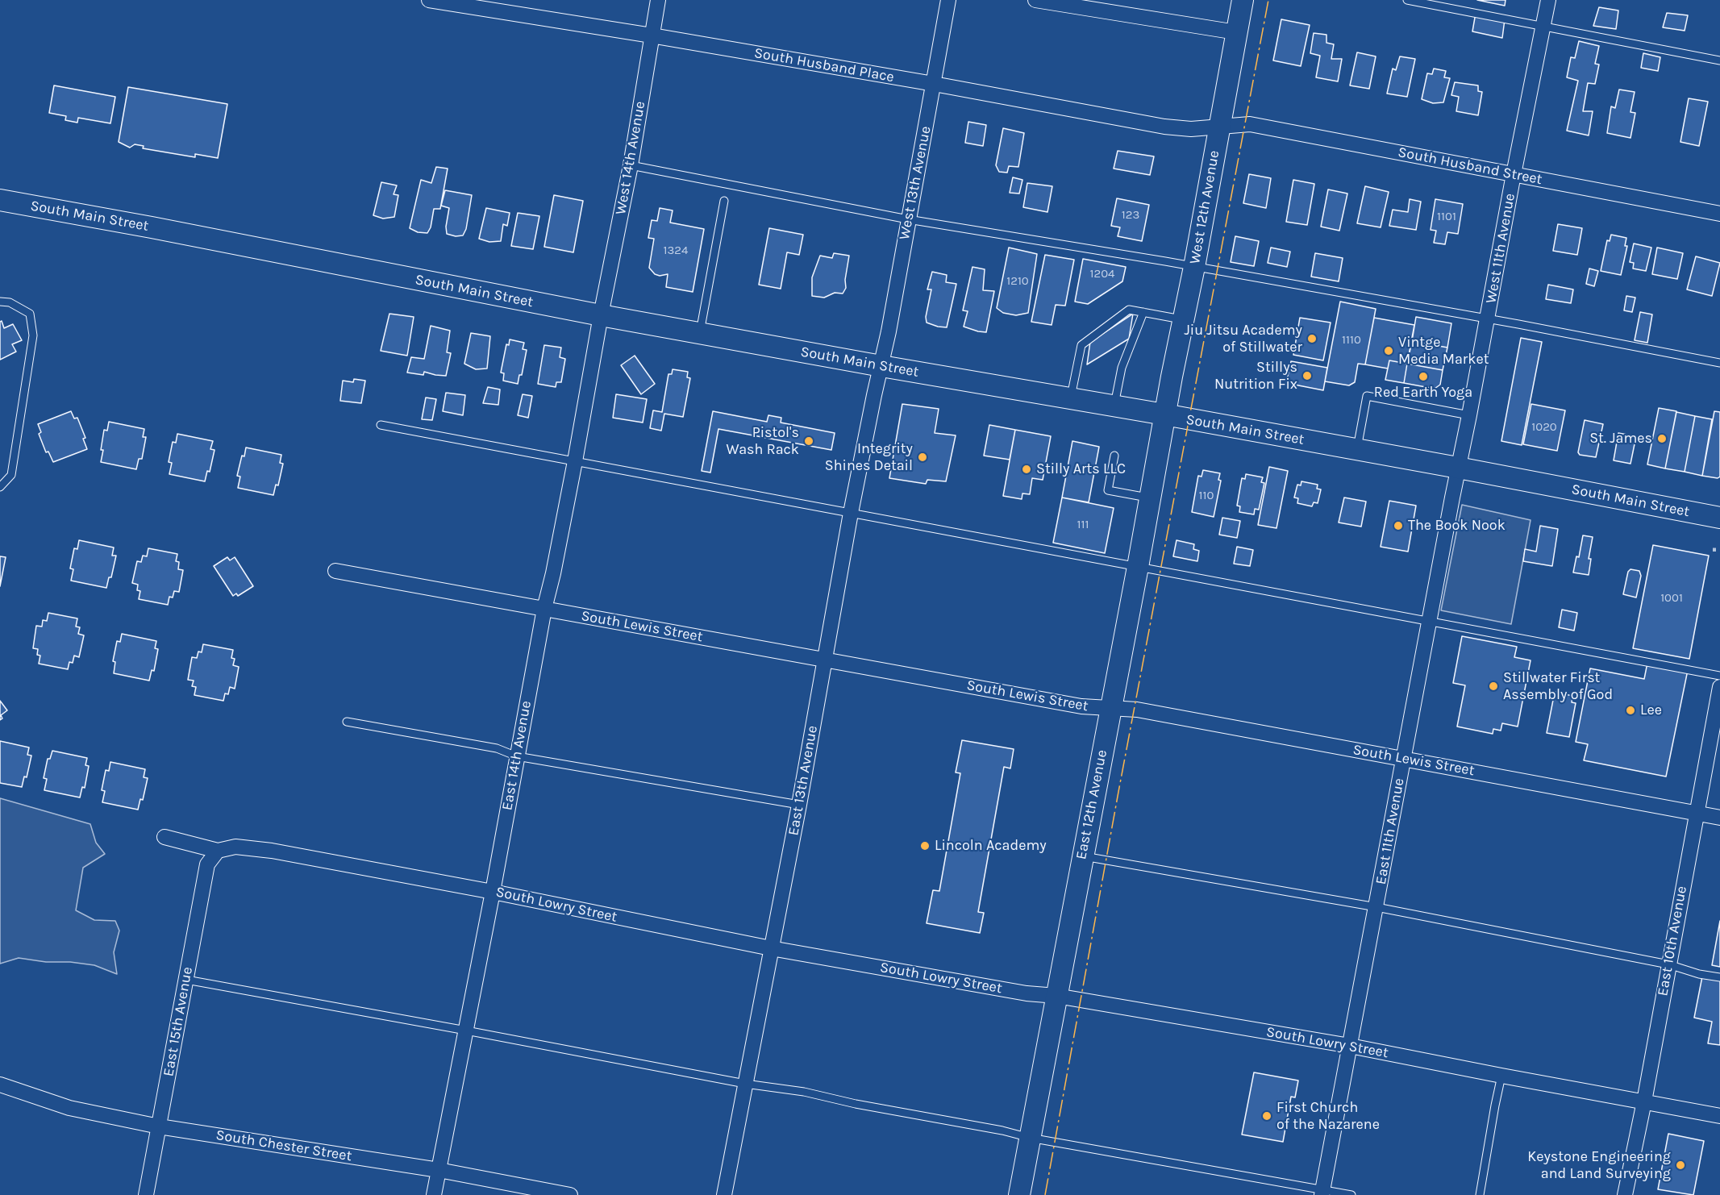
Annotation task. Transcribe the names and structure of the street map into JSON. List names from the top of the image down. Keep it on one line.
{"streets":{"main road":["West 12th Avenue","South Main Street","East 12th Avenue"],"street":["South Husband Place","West 14th Avenue","South Husband Street","West 13th Avenue","West 11th Avenue","South Lewis Street","East 14th Avenue","East 13th Avenue","East 11th Avenue","South Lowry Street","East 10th Avenue","East 15th Avenue","South Chester Street"]},"crossings":[["South Husband Place","West 14th Avenue"],["South Husband Place","South Husband Street"],["South Husband Place","West 13th Avenue"],["South Husband Place","West 12th Avenue"],["West 14th Avenue","South Main Street"],["West 14th Avenue","East 14th Avenue"],["South Husband Street","West 12th Avenue"],["South Husband Street","West 11th Avenue"],["West 13th Avenue","South Main Street"],["West 13th Avenue","East 13th Avenue"],["West 12th Avenue","South Main Street"],["West 12th Avenue","East 12th Avenue"],["South Main Street","West 11th Avenue"],["South Main Street","East 14th Avenue"],["South Main Street","East 13th Avenue"],["South Main Street","East 12th Avenue"],["South Main Street","East 11th Avenue"],["West 11th Avenue","East 11th Avenue"],["South Lewis Street","East 14th Avenue"],["South Lewis Street","East 13th Avenue"],["South Lewis Street","East 12th Avenue"],["South Lewis Street","East 11th Avenue"],["South Lewis Street","East 10th Avenue"],["East 14th Avenue","South Lowry Street"],["East 14th Avenue","South Chester Street"],["East 13th Avenue","South Lowry Street"],["East 12th Avenue","South Lowry Street"],["East 11th Avenue","South Lowry Street"],["South Lowry Street","East 10th Avenue"],["South Lowry Street","East 15th Avenue"],["East 15th Avenue","South Chester Street"]],"places":["Jiu Jitsu Academy of Stillwater","Vintge Media Market","Stillys Nutrition Fix","Red Earth Yoga","St. James","Pistol's Wash Rack","Integrity Shines Detail","Stilly Arts LLC","The Book Nook","Stillwater First Assembly of God","Lee","Lincoln Academy","First Church of the Nazarene","Keystone Engineering and Land Surveying"],"house_numbers":["123","1101","1324","1204","1210","1110","1020","110","111","1001"]}
